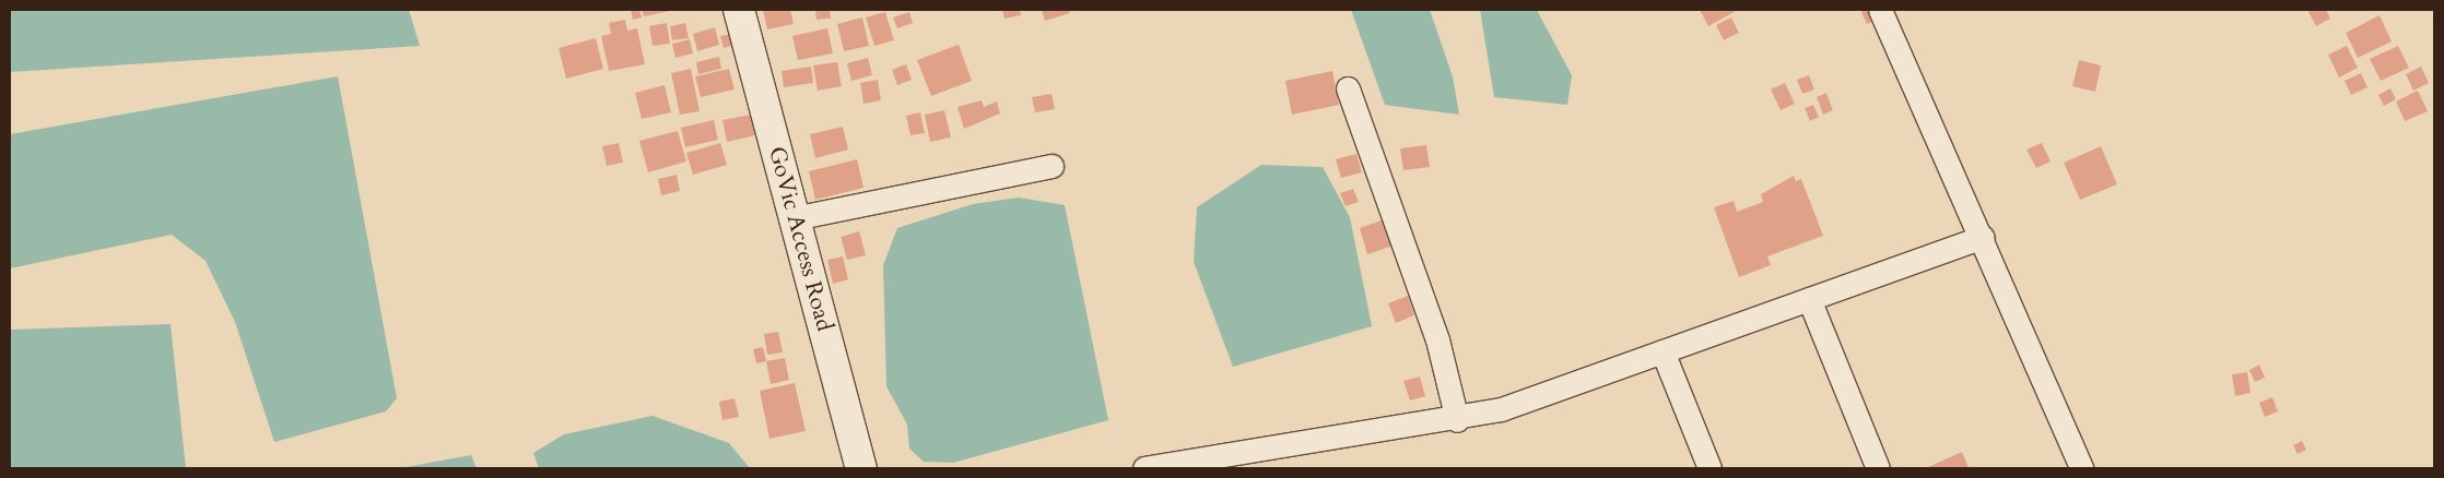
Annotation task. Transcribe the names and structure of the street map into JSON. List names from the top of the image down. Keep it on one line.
{"streets":{"main road":["GoVic Access Road"]}}
